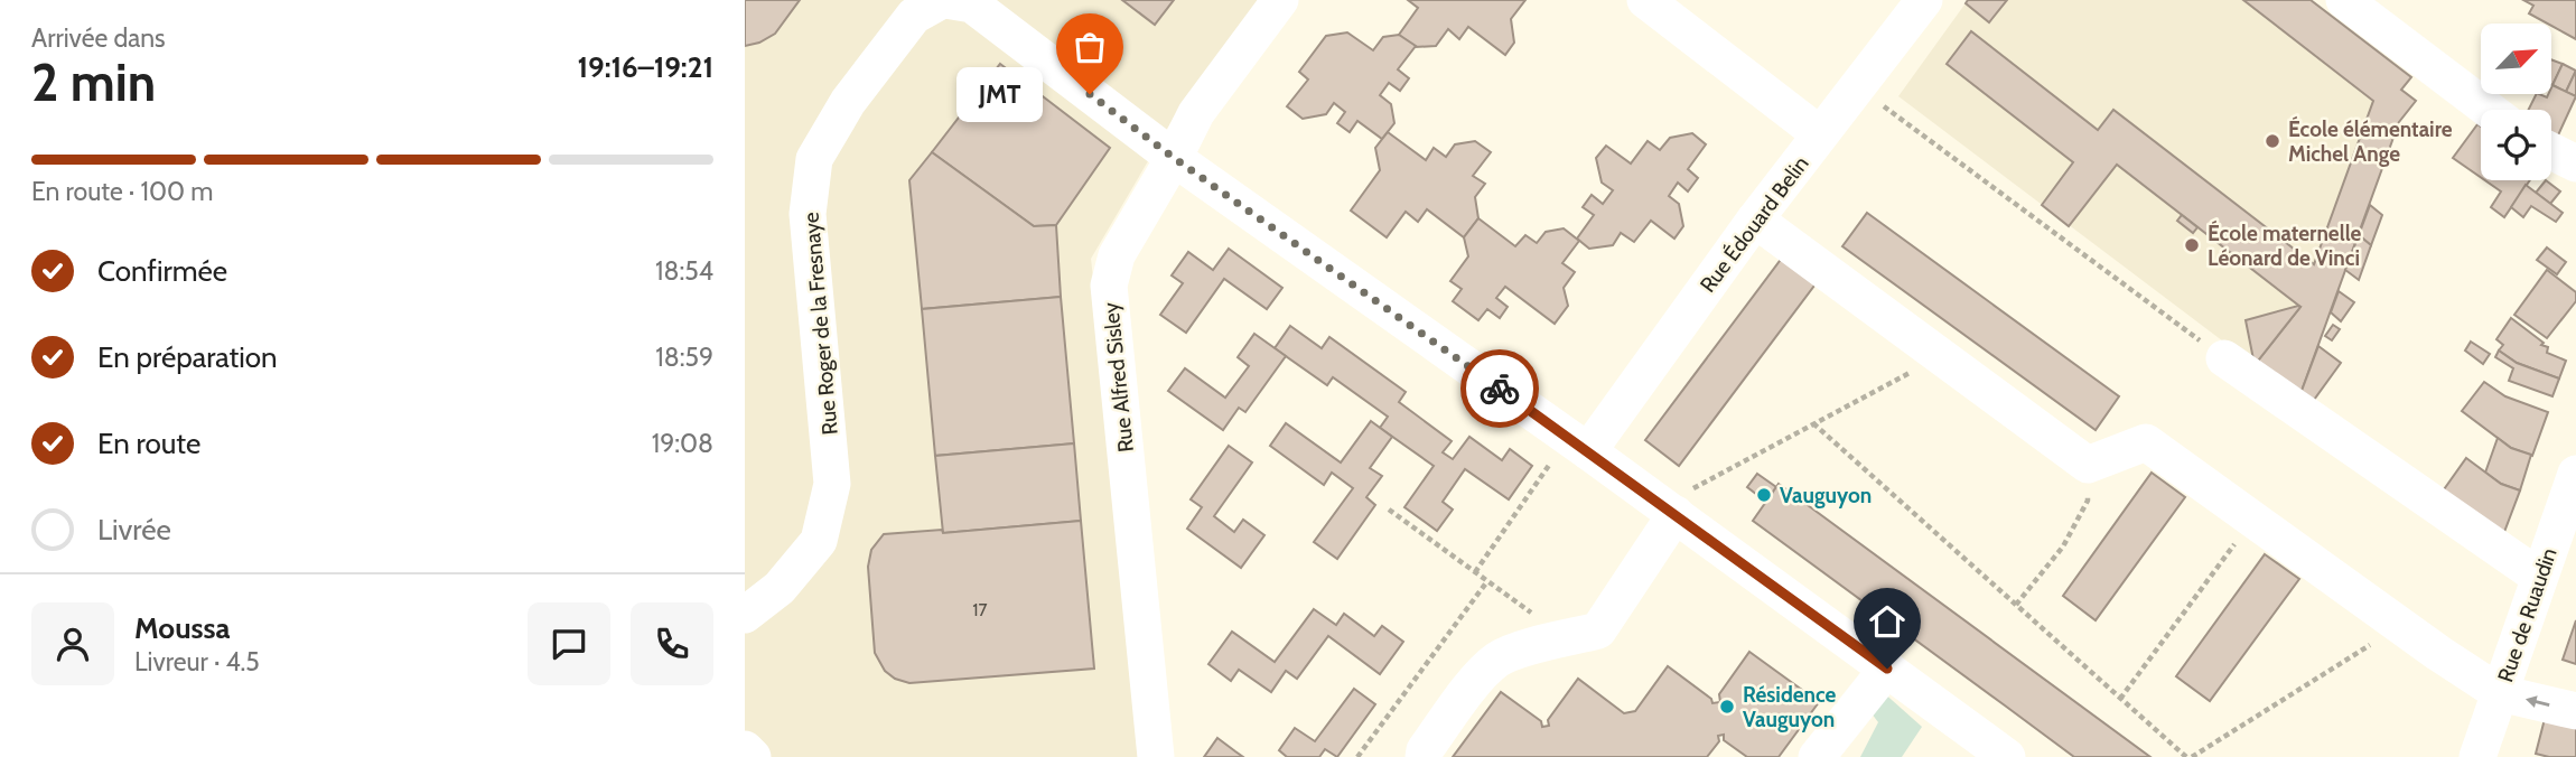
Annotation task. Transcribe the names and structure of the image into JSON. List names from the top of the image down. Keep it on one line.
{"streets":{"street":["Rue Édouard Belin","Rue Roger de la Fresnaye","Rue Alfred Sisley","Rue de Ruaudin"]},"crossings":[["Rue Édouard Belin","Rue Roger de la Fresnaye"],["Rue Roger de la Fresnaye","Rue Alfred Sisley"]],"places":["JMT","École élémentaire Michel Ange","École maternelle Léonard de Vinci","Vauguyon","Résidence Vauguyon"],"house_numbers":["17"],"north":"top right","page":{"heading":["2 min","Arrivée dans","19:16–19:21"],"panel":["Moussa","Livreur · 4.5"],"bubble":"JMT","bar":"En route · 100 m","list":[["Confirmée","18:54"],["En préparation","18:59"],["En route","19:08"],"Livrée"]}}
